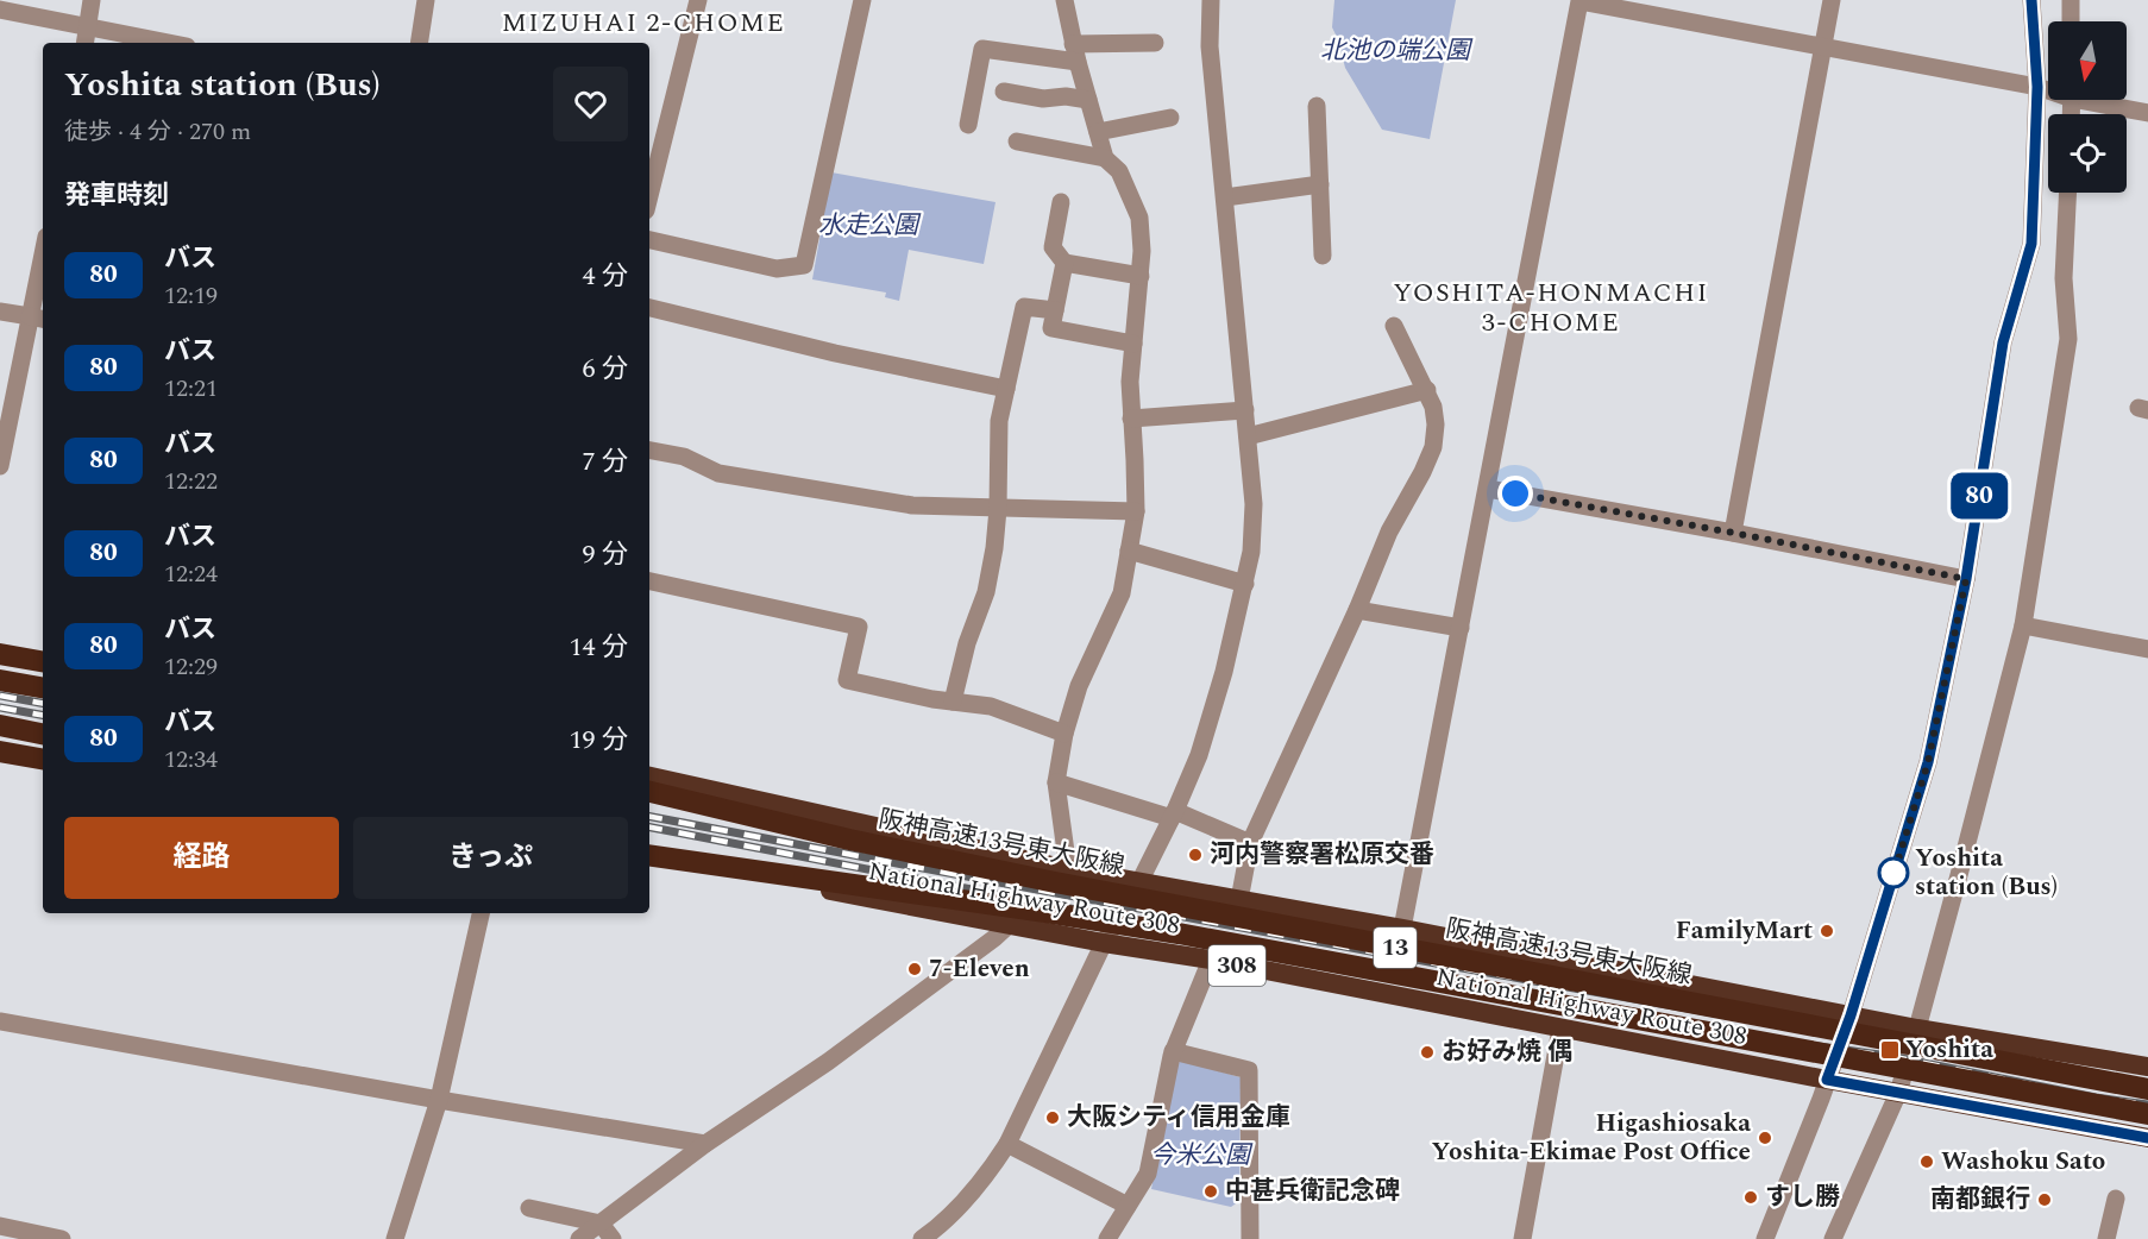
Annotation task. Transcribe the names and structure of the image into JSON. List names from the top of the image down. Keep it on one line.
{"streets":{"highway":["阪神高速13号東大阪線","National Highway Route 308","13","308"]},"districts":["MIZUHAI 2-CHOME","YOSHITA-HONMACHI 3-CHOME"],"parks":["北池の端公園","水走公園","今米公園"],"places":{"other":["河内警察署松原交番","Yoshita station (Bus)","FamilyMart","7-Eleven","お好み焼 偶","大阪シティ信用金庫","Higashiosaka Yoshita-Ekimae Post Office","Washoku Sato","中甚兵衛記念碑","すし勝","南都銀行"],"transit":["Yoshita"]},"lines":["bus line 80"],"north":"bottom","page":{"on_map":"80","heading":[["Yoshita station (Bus)","徒歩 · 4 分 · 270 m"],"発車時刻"],"list":[{"mark":"80","name":"バス","note":"12:19","value":"4 分"},{"mark":"80","name":"バス","note":"12:21","value":"6 分"},{"mark":"80","name":"バス","note":"12:22","value":"7 分"},{"mark":"80","name":"バス","note":"12:24","value":"9 分"},{"mark":"80","name":"バス","note":"12:29","value":"14 分"},{"mark":"80","name":"バス","note":"12:34","value":"19 分"}],"buttons":["経路","きっぷ"]}}
